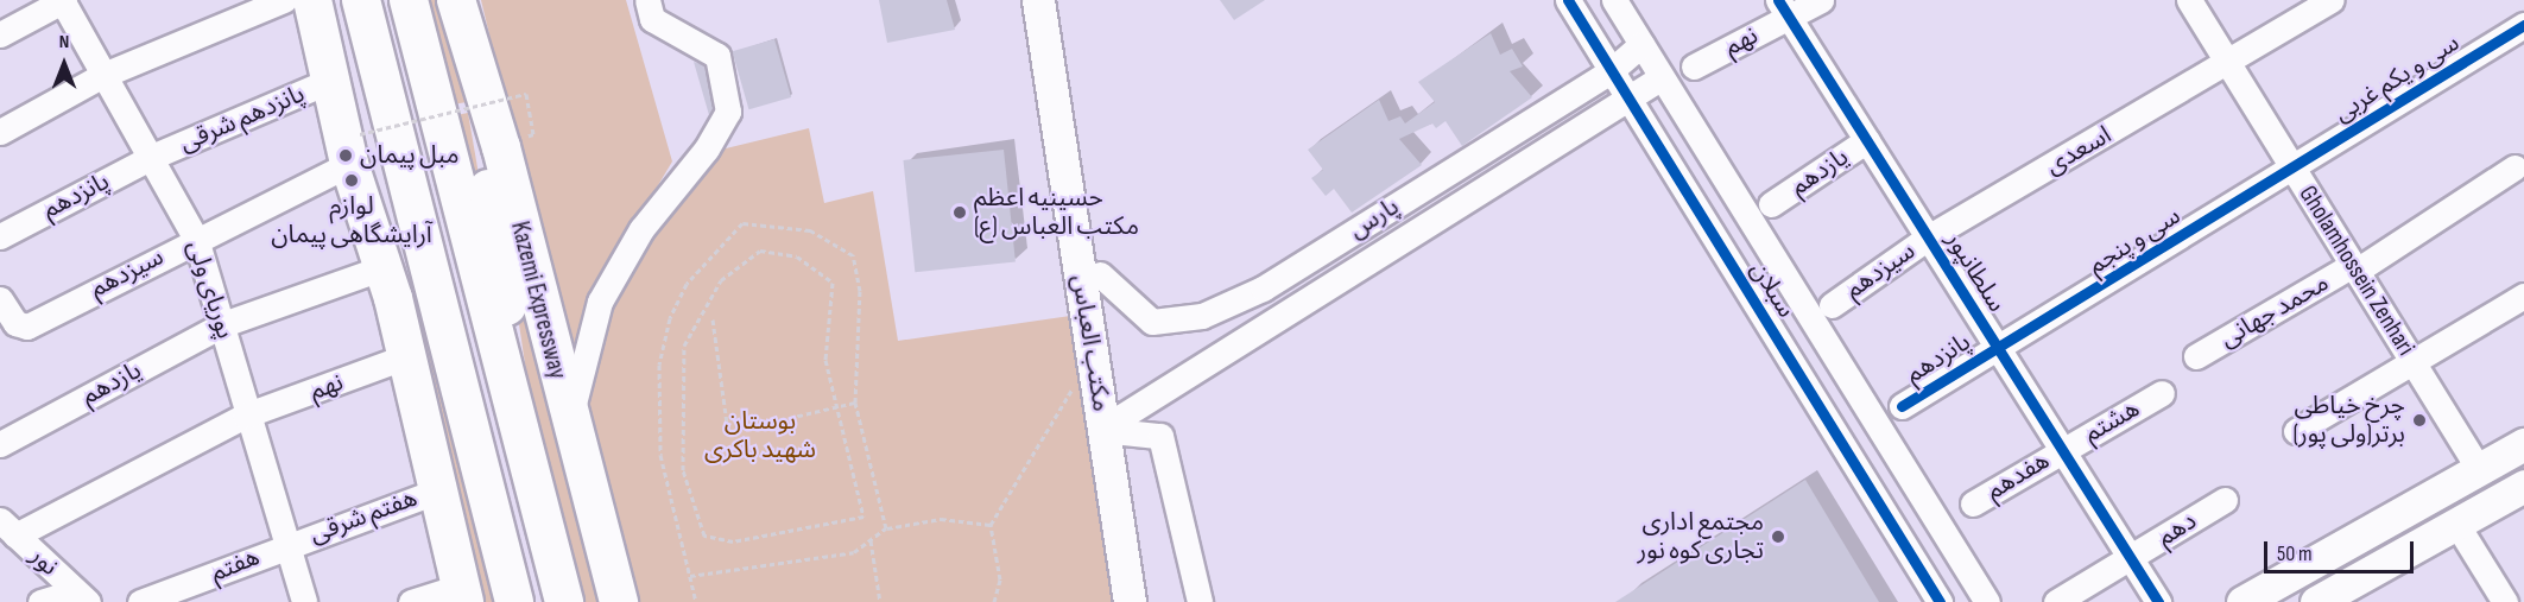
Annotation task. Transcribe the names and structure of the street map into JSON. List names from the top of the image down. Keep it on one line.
{"streets":{"highway":["Kazemi Expressway"],"main road":["مکتب العباس"],"street":["نهم","سی و یکم غربی","پانزدهم شرقی","اسعدی","یازدهم","پانزدهم","پارس","سی و پنجم","سیزدهم","Gholamhossein Zenhari","سلطانپور","پوریای ولی","سبلان","محمد جهانی","هشتم","هفدهم","هفتم شرقی","دهم","نور","هفتم"]},"crossings":[["نهم","سلطانپور"],["نهم","پوریای ولی"],["نهم","نور"],["سی و یکم غربی","سی و پنجم"],["سی و یکم غربی","Gholamhossein Zenhari"],["پانزدهم شرقی","پانزدهم"],["پانزدهم شرقی","پوریای ولی"],["اسعدی","سیزدهم"],["اسعدی","Gholamhossein Zenhari"],["اسعدی","سلطانپور"],["یازدهم","سلطانپور"],["یازدهم","پوریای ولی"],["پانزدهم","سی و پنجم"],["پانزدهم","سلطانپور"],["پانزدهم","پوریای ولی"],["پارس","سبلان"],["پارس","مکتب العباس"],["سی و پنجم","Gholamhossein Zenhari"],["سی و پنجم","سلطانپور"],["سیزدهم","سلطانپور"],["سیزدهم","پوریای ولی"],["Gholamhossein Zenhari","محمد جهانی"],["سلطانپور","هشتم"],["سلطانپور","هفدهم"],["سلطانپور","دهم"],["پوریای ولی","هفتم شرقی"],["پوریای ولی","هفتم"],["هشتم","هفدهم"],["هفتم شرقی","هفتم"]],"parks":["بوستان شهید باکری"],"places":["مبل پیمان","لوازم آرایشگاهی پیمان","حسینیه اعظم مکتب العباس (ع)","چرخ خیاطی برتر(ولی پور)","مجتمع اداری تجاری کوه نور"],"scale_bar":"50 m","north":"top"}
